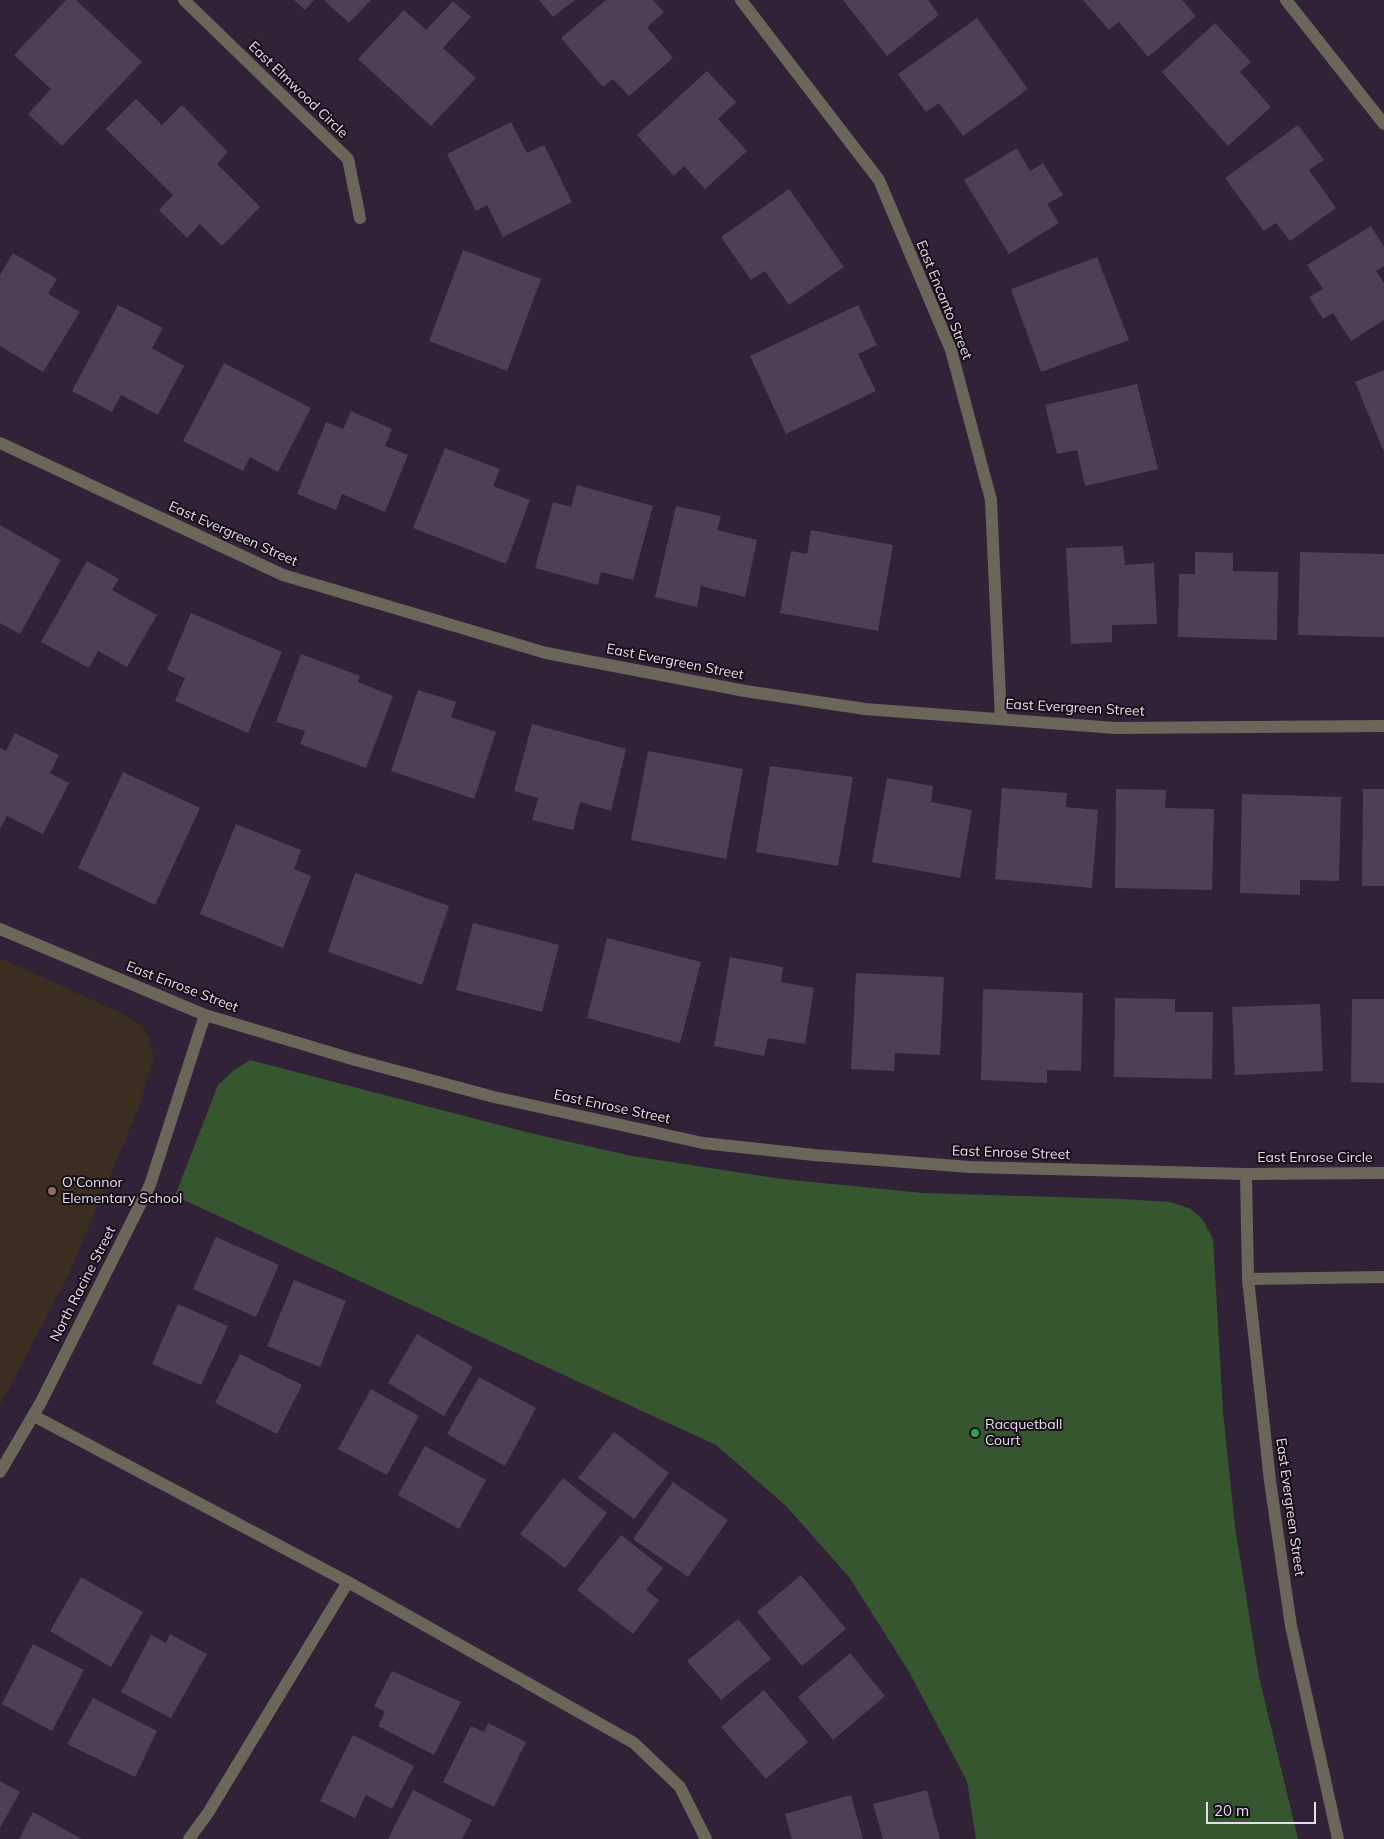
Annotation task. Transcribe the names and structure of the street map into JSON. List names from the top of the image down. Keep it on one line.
{"streets":{"street":["East Elmwood Circle","East Encanto Street","East Evergreen Street","East Enrose Street","East Enrose Circle","North Racine Street"]},"crossings":[["East Encanto Street","East Evergreen Street"],["East Evergreen Street","East Enrose Street"],["East Evergreen Street","East Enrose Circle"],["East Enrose Street","East Enrose Circle"],["East Enrose Street","North Racine Street"]],"places":["O'Connor Elementary School","Racquetball Court"],"scale_bar":"20 m"}
